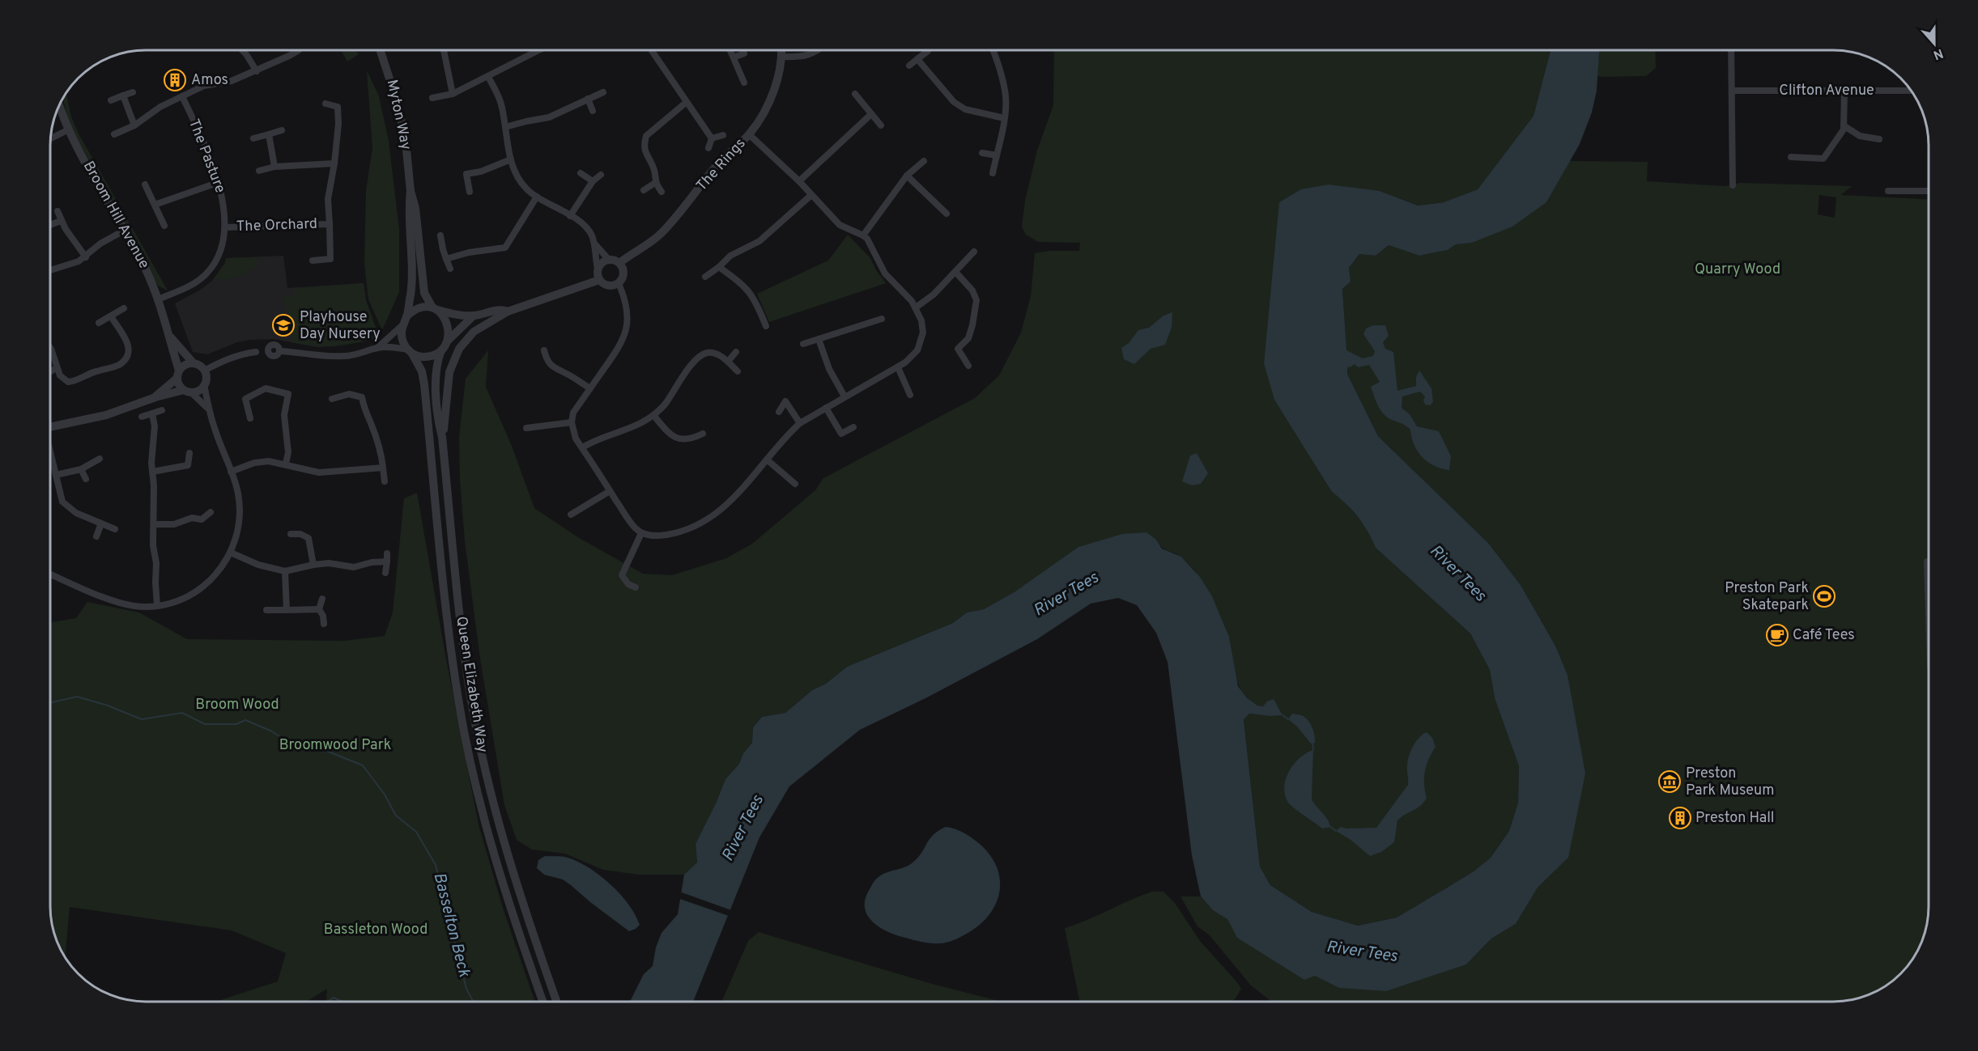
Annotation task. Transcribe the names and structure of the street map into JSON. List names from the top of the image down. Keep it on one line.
{"streets":{"street":["Clifton Avenue","Myton Way","The Pasture","The Rings","Broom Hill Avenue","The Orchard","Queen Elizabeth Way"]},"crossings":[["Myton Way","Queen Elizabeth Way"],["The Pasture","Broom Hill Avenue"],["The Pasture","The Orchard"]],"water":["River Tees","Basselton Beck"],"parks":["Quarry Wood","Broom Wood","Broomwood Park","Bassleton Wood"],"places":{"building":["Amos","Preston Hall"],"school or university":["Playhouse Day Nursery"],"sports":["Preston Park Skatepark"],"cafe":["Café Tees"],"museum":["Preston Park Museum"]},"north":"bottom"}
